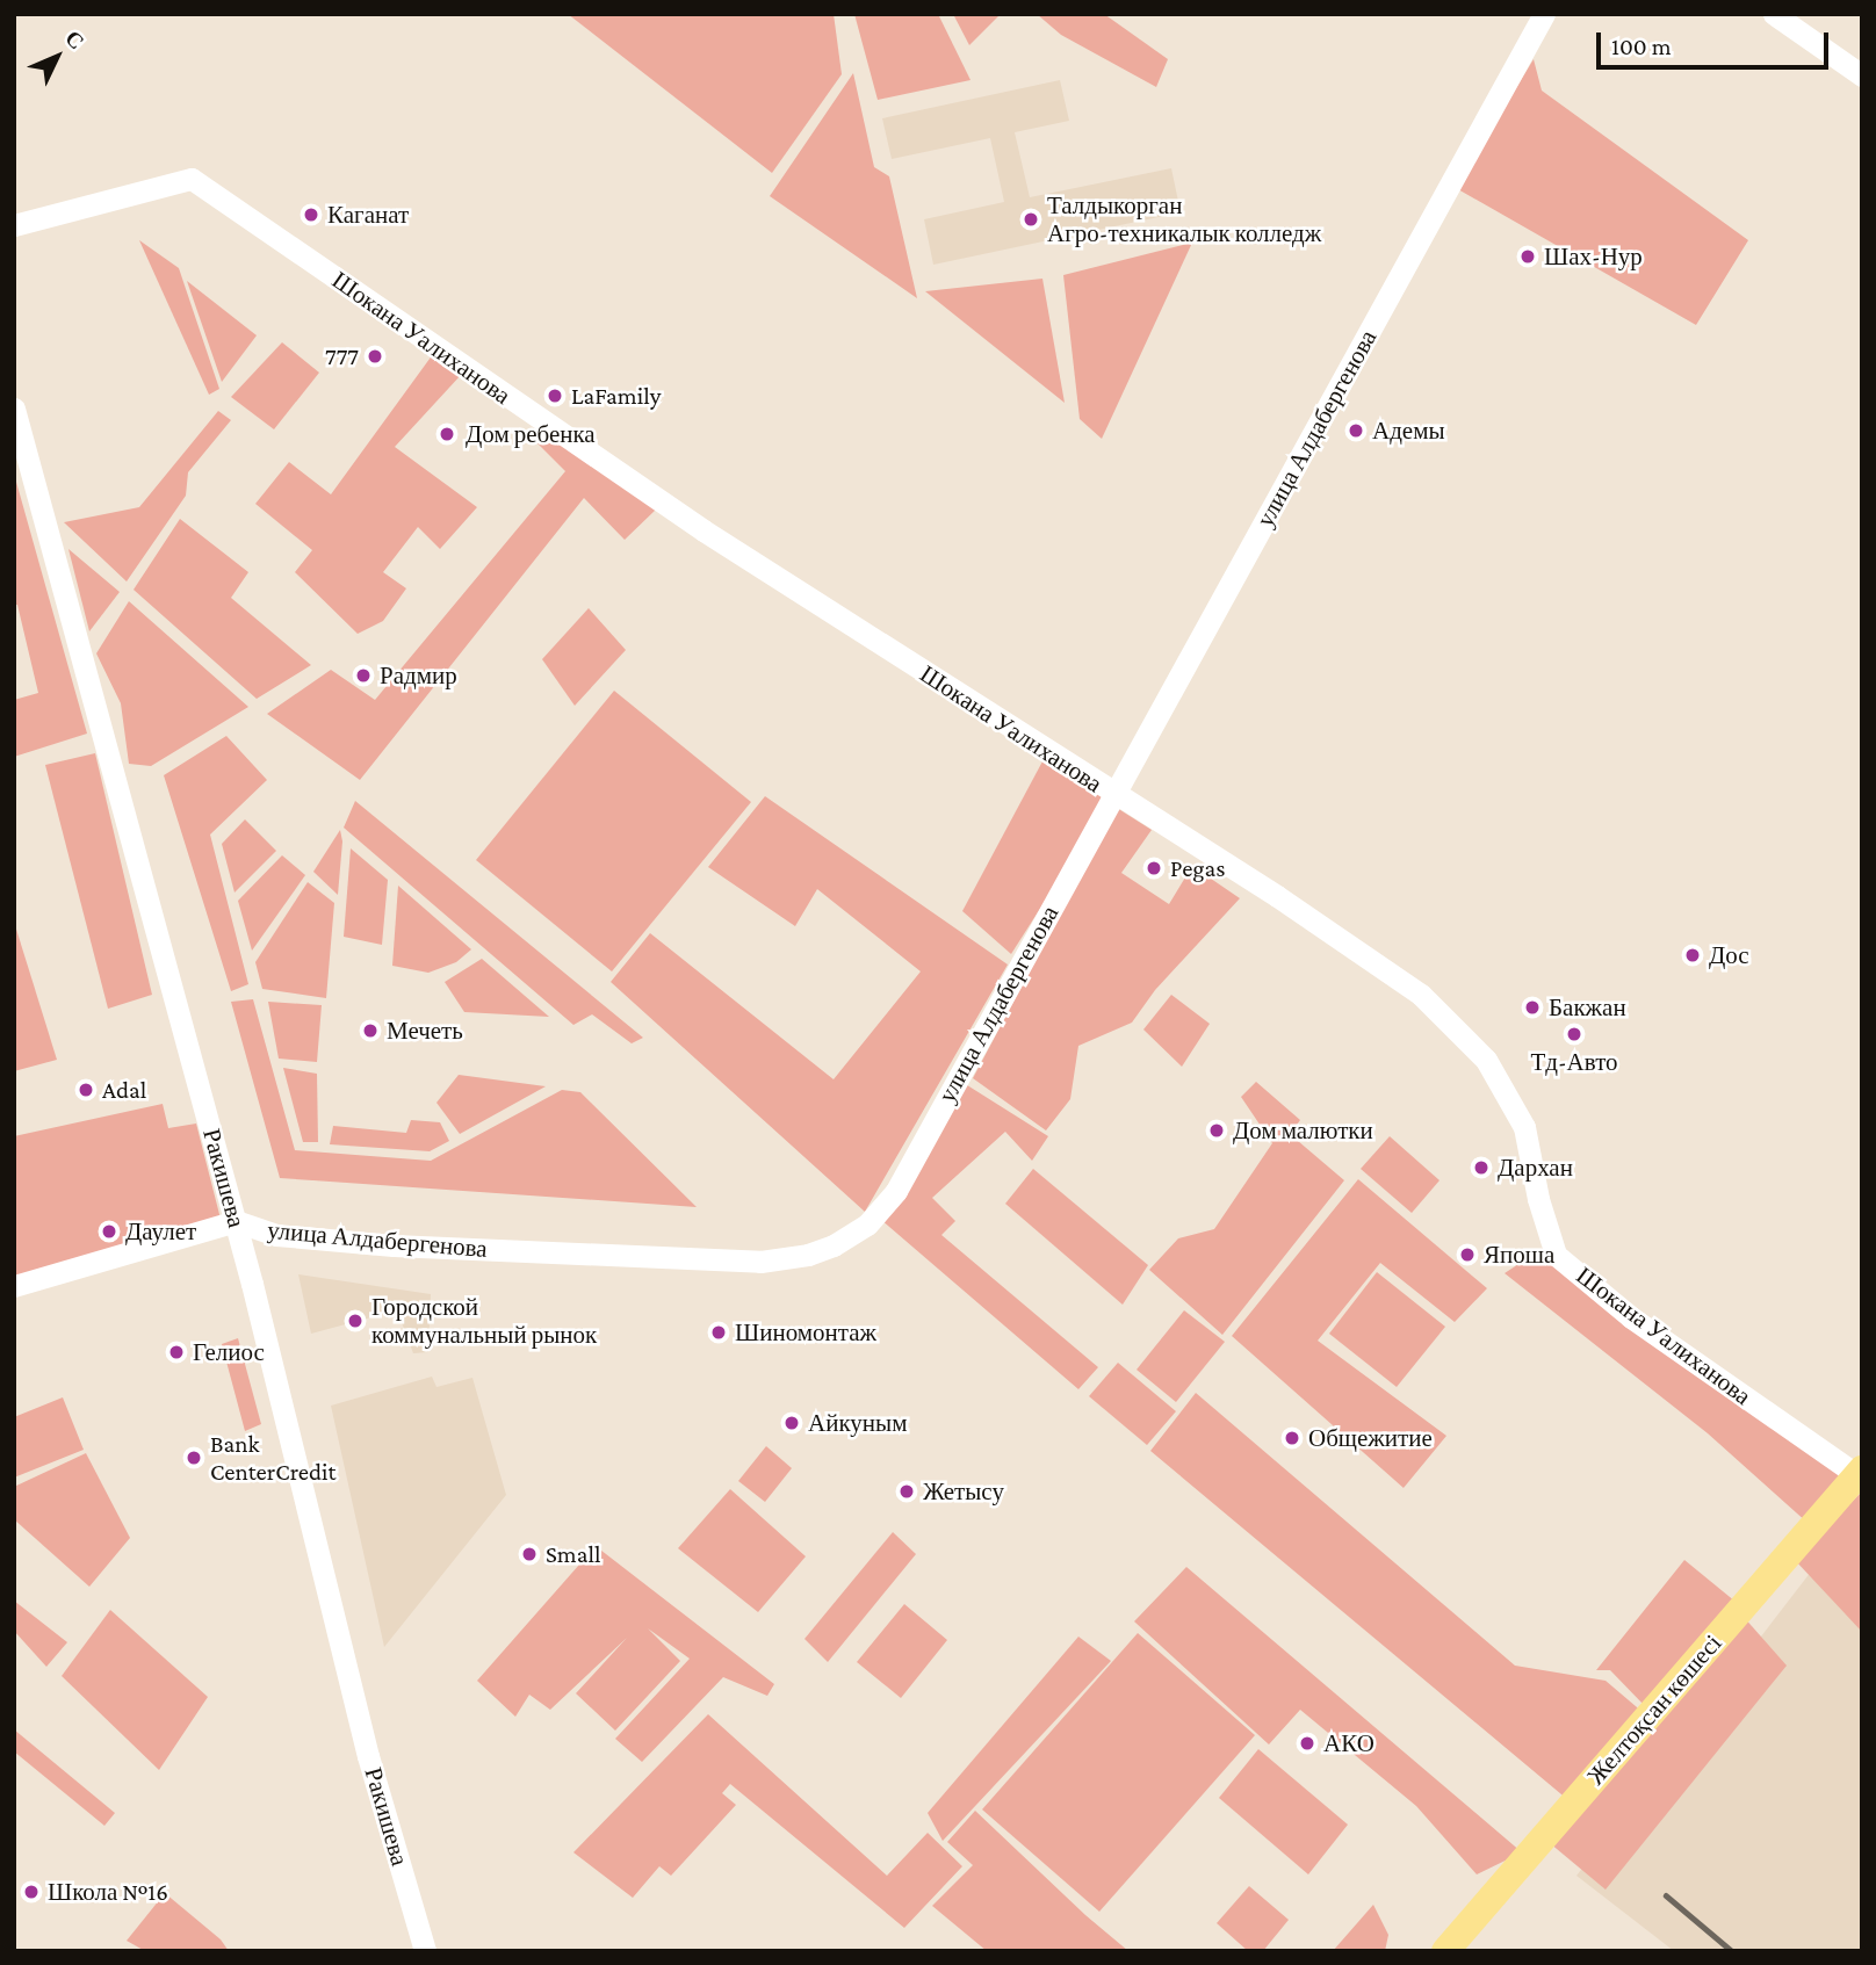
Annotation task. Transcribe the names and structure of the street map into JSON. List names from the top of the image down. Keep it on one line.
{"streets":{"main road":["Желтоқсан көшесі"],"street":["Шокана Уалиханова","улица Алдабергенова","Ракишева"]},"crossings":[["Шокана Уалиханова","улица Алдабергенова"],["Шокана Уалиханова","Желтоқсан көшесі"],["улица Алдабергенова","Ракишева"]],"places":["Каганат","Талдыкорган Агро-техникалык колледж","Шах-Нур","777","LaFamily","Адемы","Дом ребенка","Радмир","Pegas","Дос","Бакжан","Мечеть","Тд-Авто","Adal","Дом малютки","Дархан","Даулет","Япоша","Городской коммунальный рынок","Шиномонтаж","Гелиос","Айкуным","Общежитие","Bank CenterCredit","Жетысу","Small","АКО","Школа №16"],"scale_bar":"100 m","north":"top right"}
